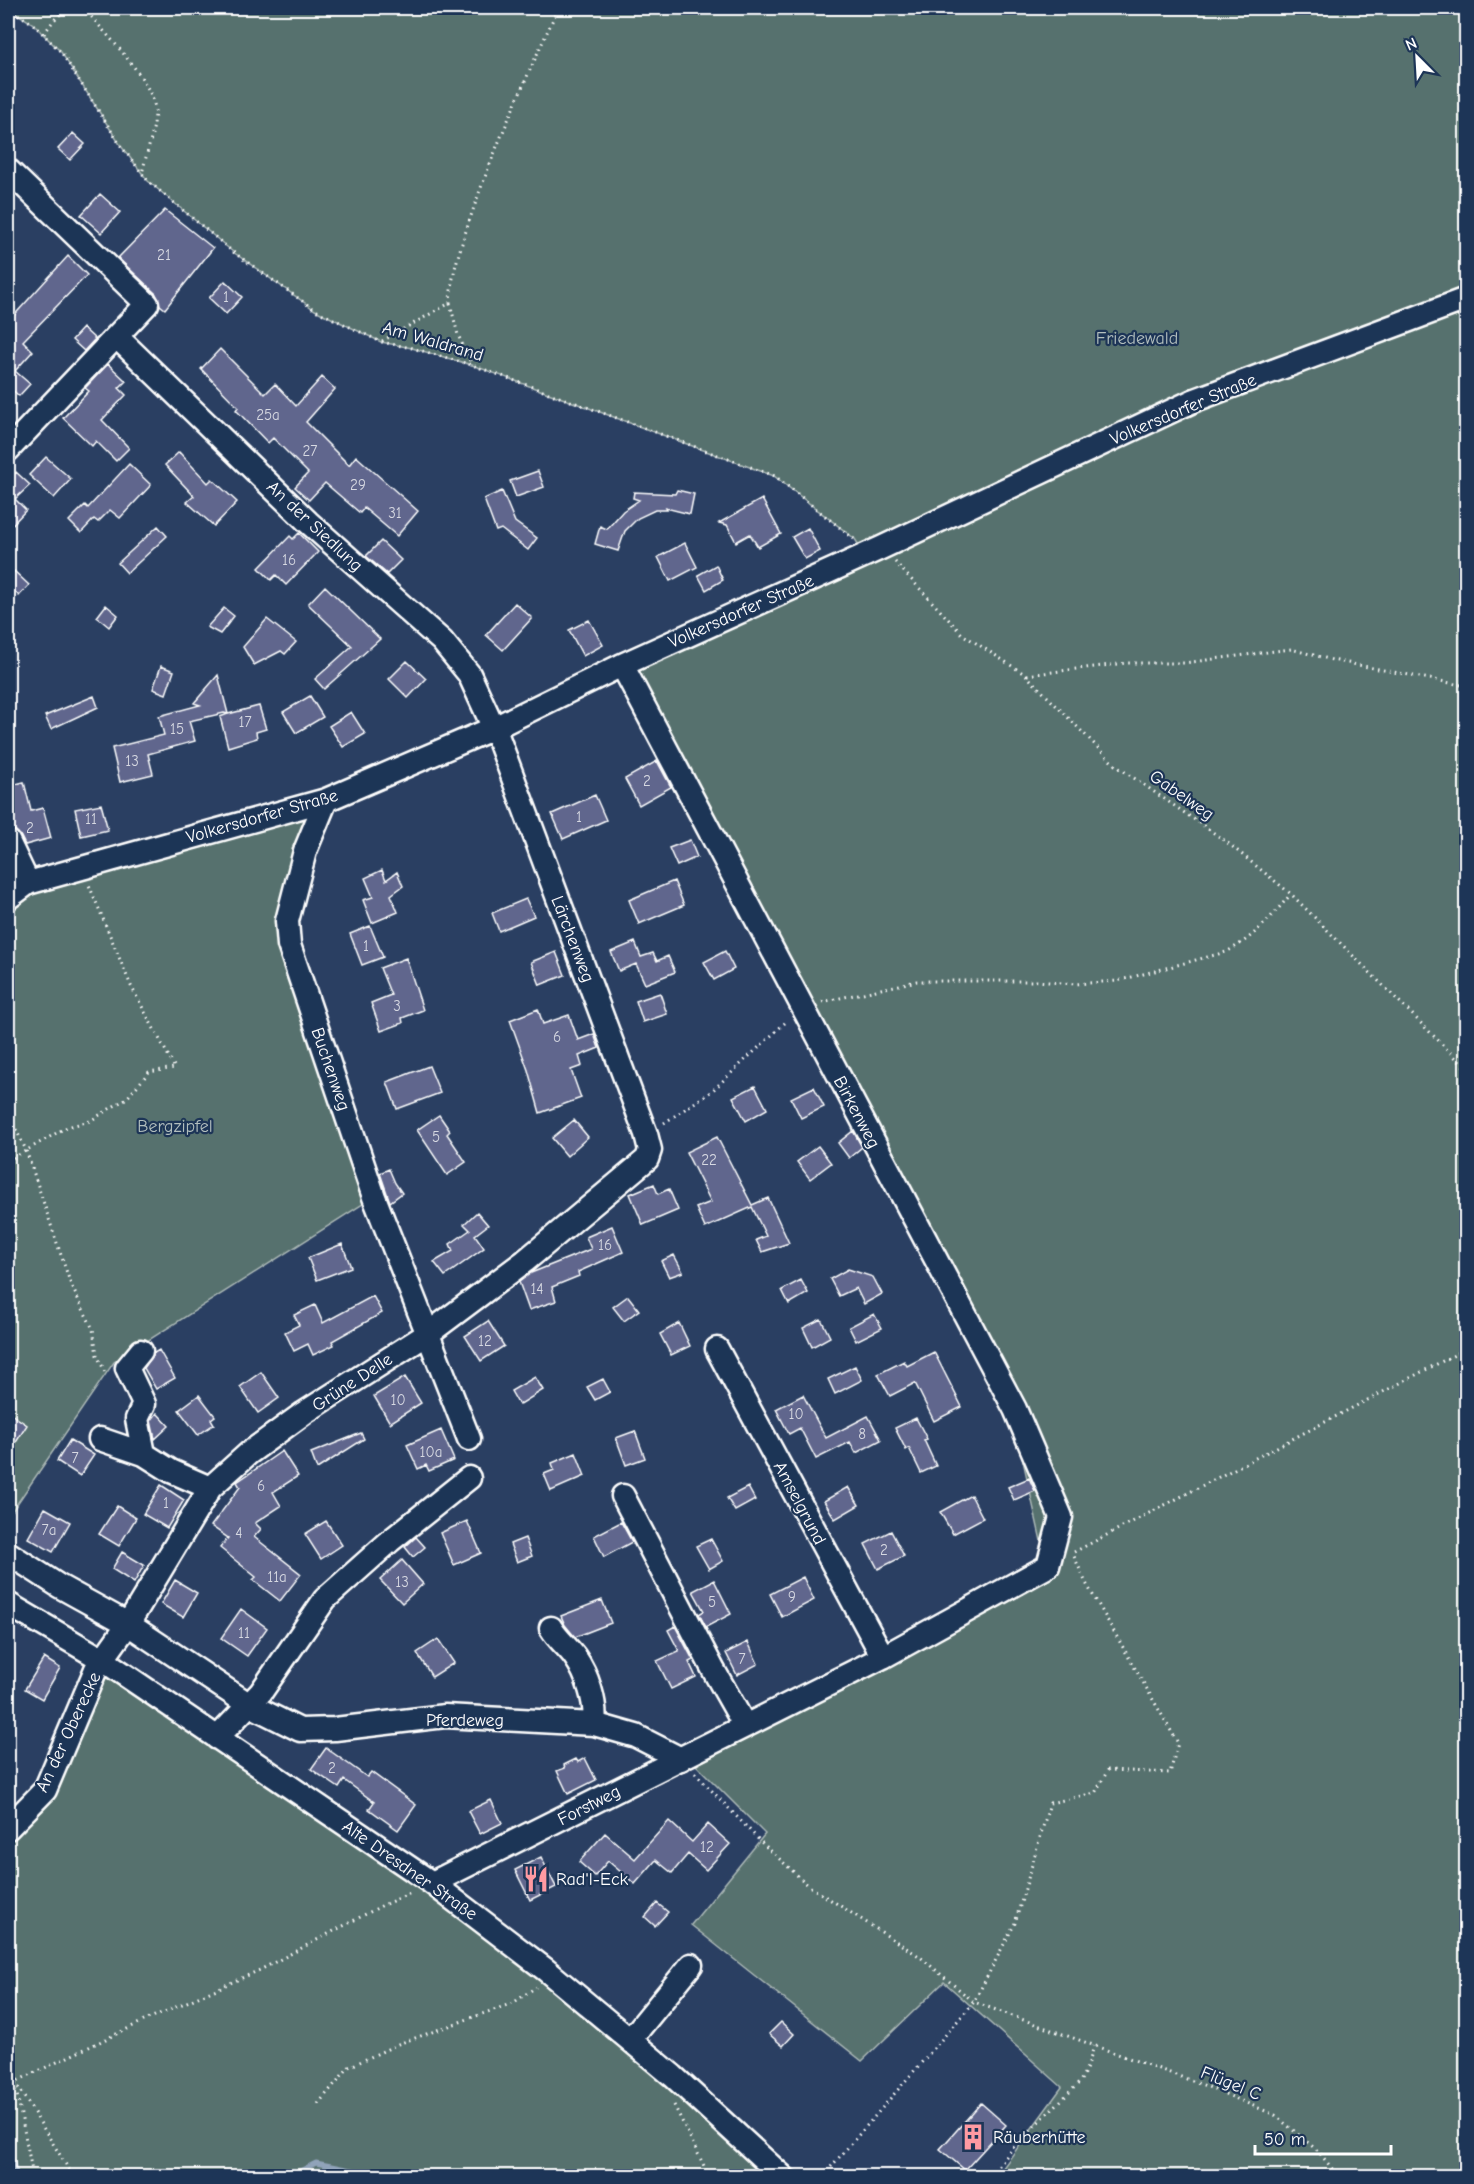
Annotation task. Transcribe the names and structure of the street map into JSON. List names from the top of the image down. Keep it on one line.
{"streets":{"street":["Volkersdorfer Straße","An der Siedlung","Lärchenweg","Buchenweg","Birkenweg","Grüne Delle","Amselgrund","Pferdeweg","An der Oberecke","Forstweg","Alte Dresdner Straße"],"path":["Am Waldrand","Gabelweg","Flügel C"]},"crossings":[["Am Waldrand","Volkersdorfer Straße"],["Am Waldrand","Gabelweg"],["Volkersdorfer Straße","An der Siedlung"],["Volkersdorfer Straße","Gabelweg"],["Volkersdorfer Straße","Lärchenweg"],["Volkersdorfer Straße","Buchenweg"],["Volkersdorfer Straße","Birkenweg"],["An der Siedlung","Lärchenweg"],["Lärchenweg","Grüne Delle"],["Buchenweg","Grüne Delle"],["Birkenweg","Forstweg"],["Grüne Delle","Pferdeweg"],["Grüne Delle","An der Oberecke"],["Grüne Delle","Alte Dresdner Straße"],["Amselgrund","Forstweg"],["Pferdeweg","Forstweg"],["Pferdeweg","Flügel C"],["An der Oberecke","Alte Dresdner Straße"],["Forstweg","Alte Dresdner Straße"],["Forstweg","Flügel C"]],"parks":["Friedewald","Bergzipfel"],"places":{"restaurant":["Rad'l-Eck"],"building":["Räuberhütte"]},"house_numbers":["21","1","25a","27","29","31","16","17","15","13","2","1","11","2","1","3","6","5","22","16","14","12","10","10","8","10a","7","6","1","7a","4","2","11a","13","9","5","11","7","2","12"],"scale_bar":"50 m","north":"top left"}
